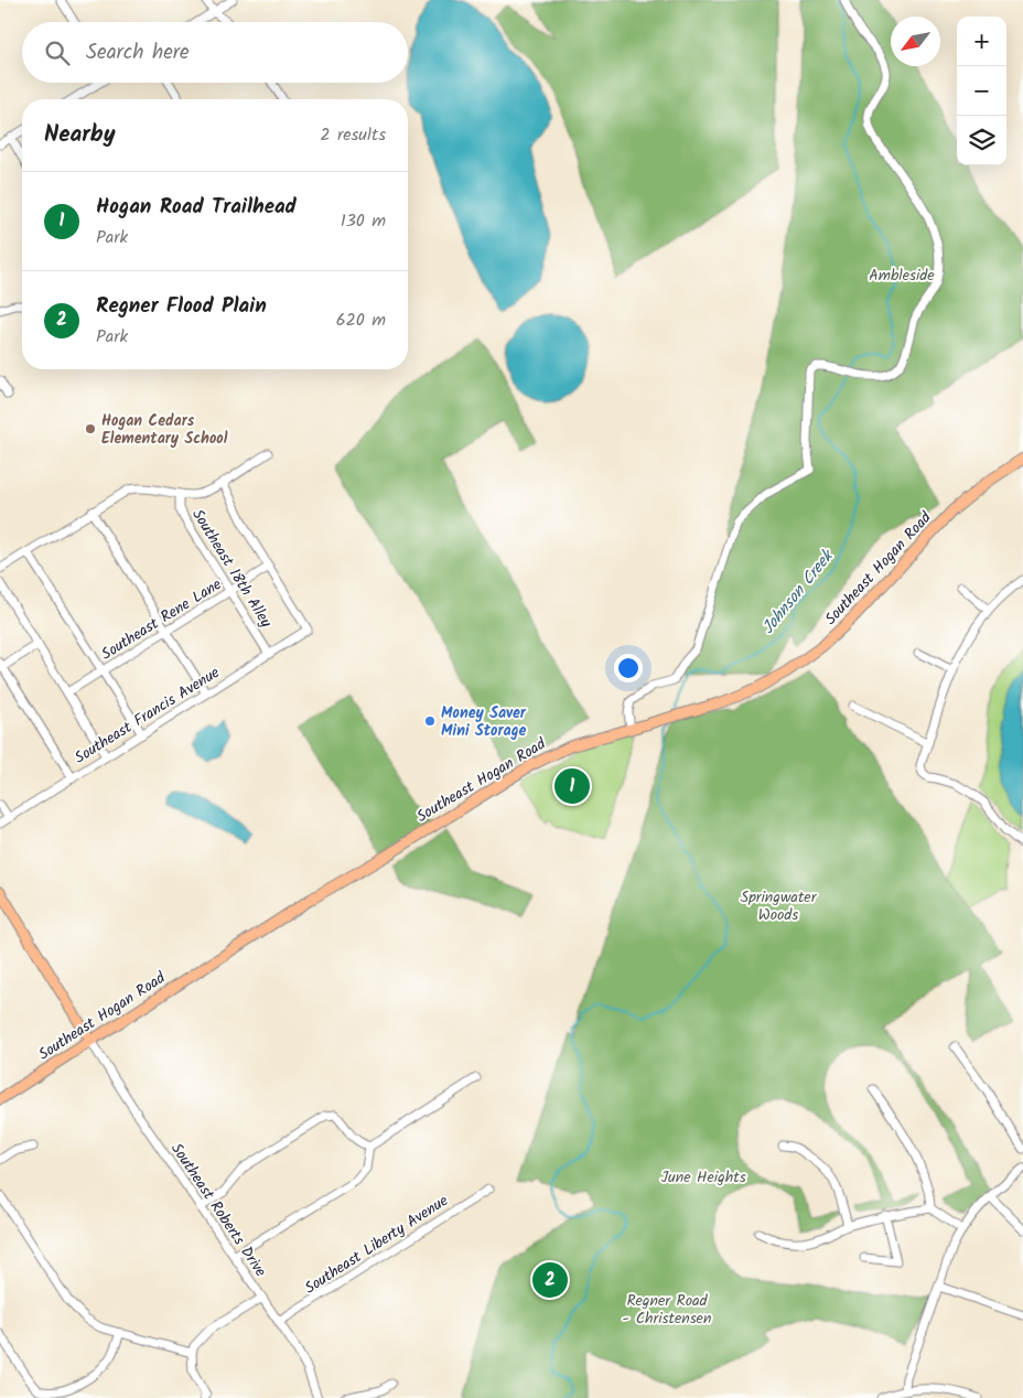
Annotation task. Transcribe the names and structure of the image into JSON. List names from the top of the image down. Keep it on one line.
{"streets":{"main road":["Southeast Hogan Road"],"street":["Southeast 18th Alley","Southeast Rene Lane","Southeast Francis Avenue","Southeast Roberts Drive","Southeast Liberty Avenue"]},"crossings":[["Southeast 18th Alley","Southeast Rene Lane"],["Southeast 18th Alley","Southeast Francis Avenue"],["Southeast Hogan Road","Southeast Roberts Drive"],["Southeast Rene Lane","Southeast Francis Avenue"],["Southeast Roberts Drive","Southeast Liberty Avenue"]],"water":["Johnson Creek"],"parks":["Ambleside","Springwater Woods","June Heights","Regner Road - Christensen"],"places":["Hogan Cedars Elementary School","Money Saver Mini Storage"],"north":"bottom left","page":{"map_buttons":["+","−"],"search":"Search here","heading":["Nearby","2 results"],"list":[{"mark":"1","name":"Hogan Road Trailhead","note":"Park","value":"130 m"},{"mark":"2","name":"Regner Flood Plain","note":"Park","value":"620 m"}],"pins":["1","2"]}}
